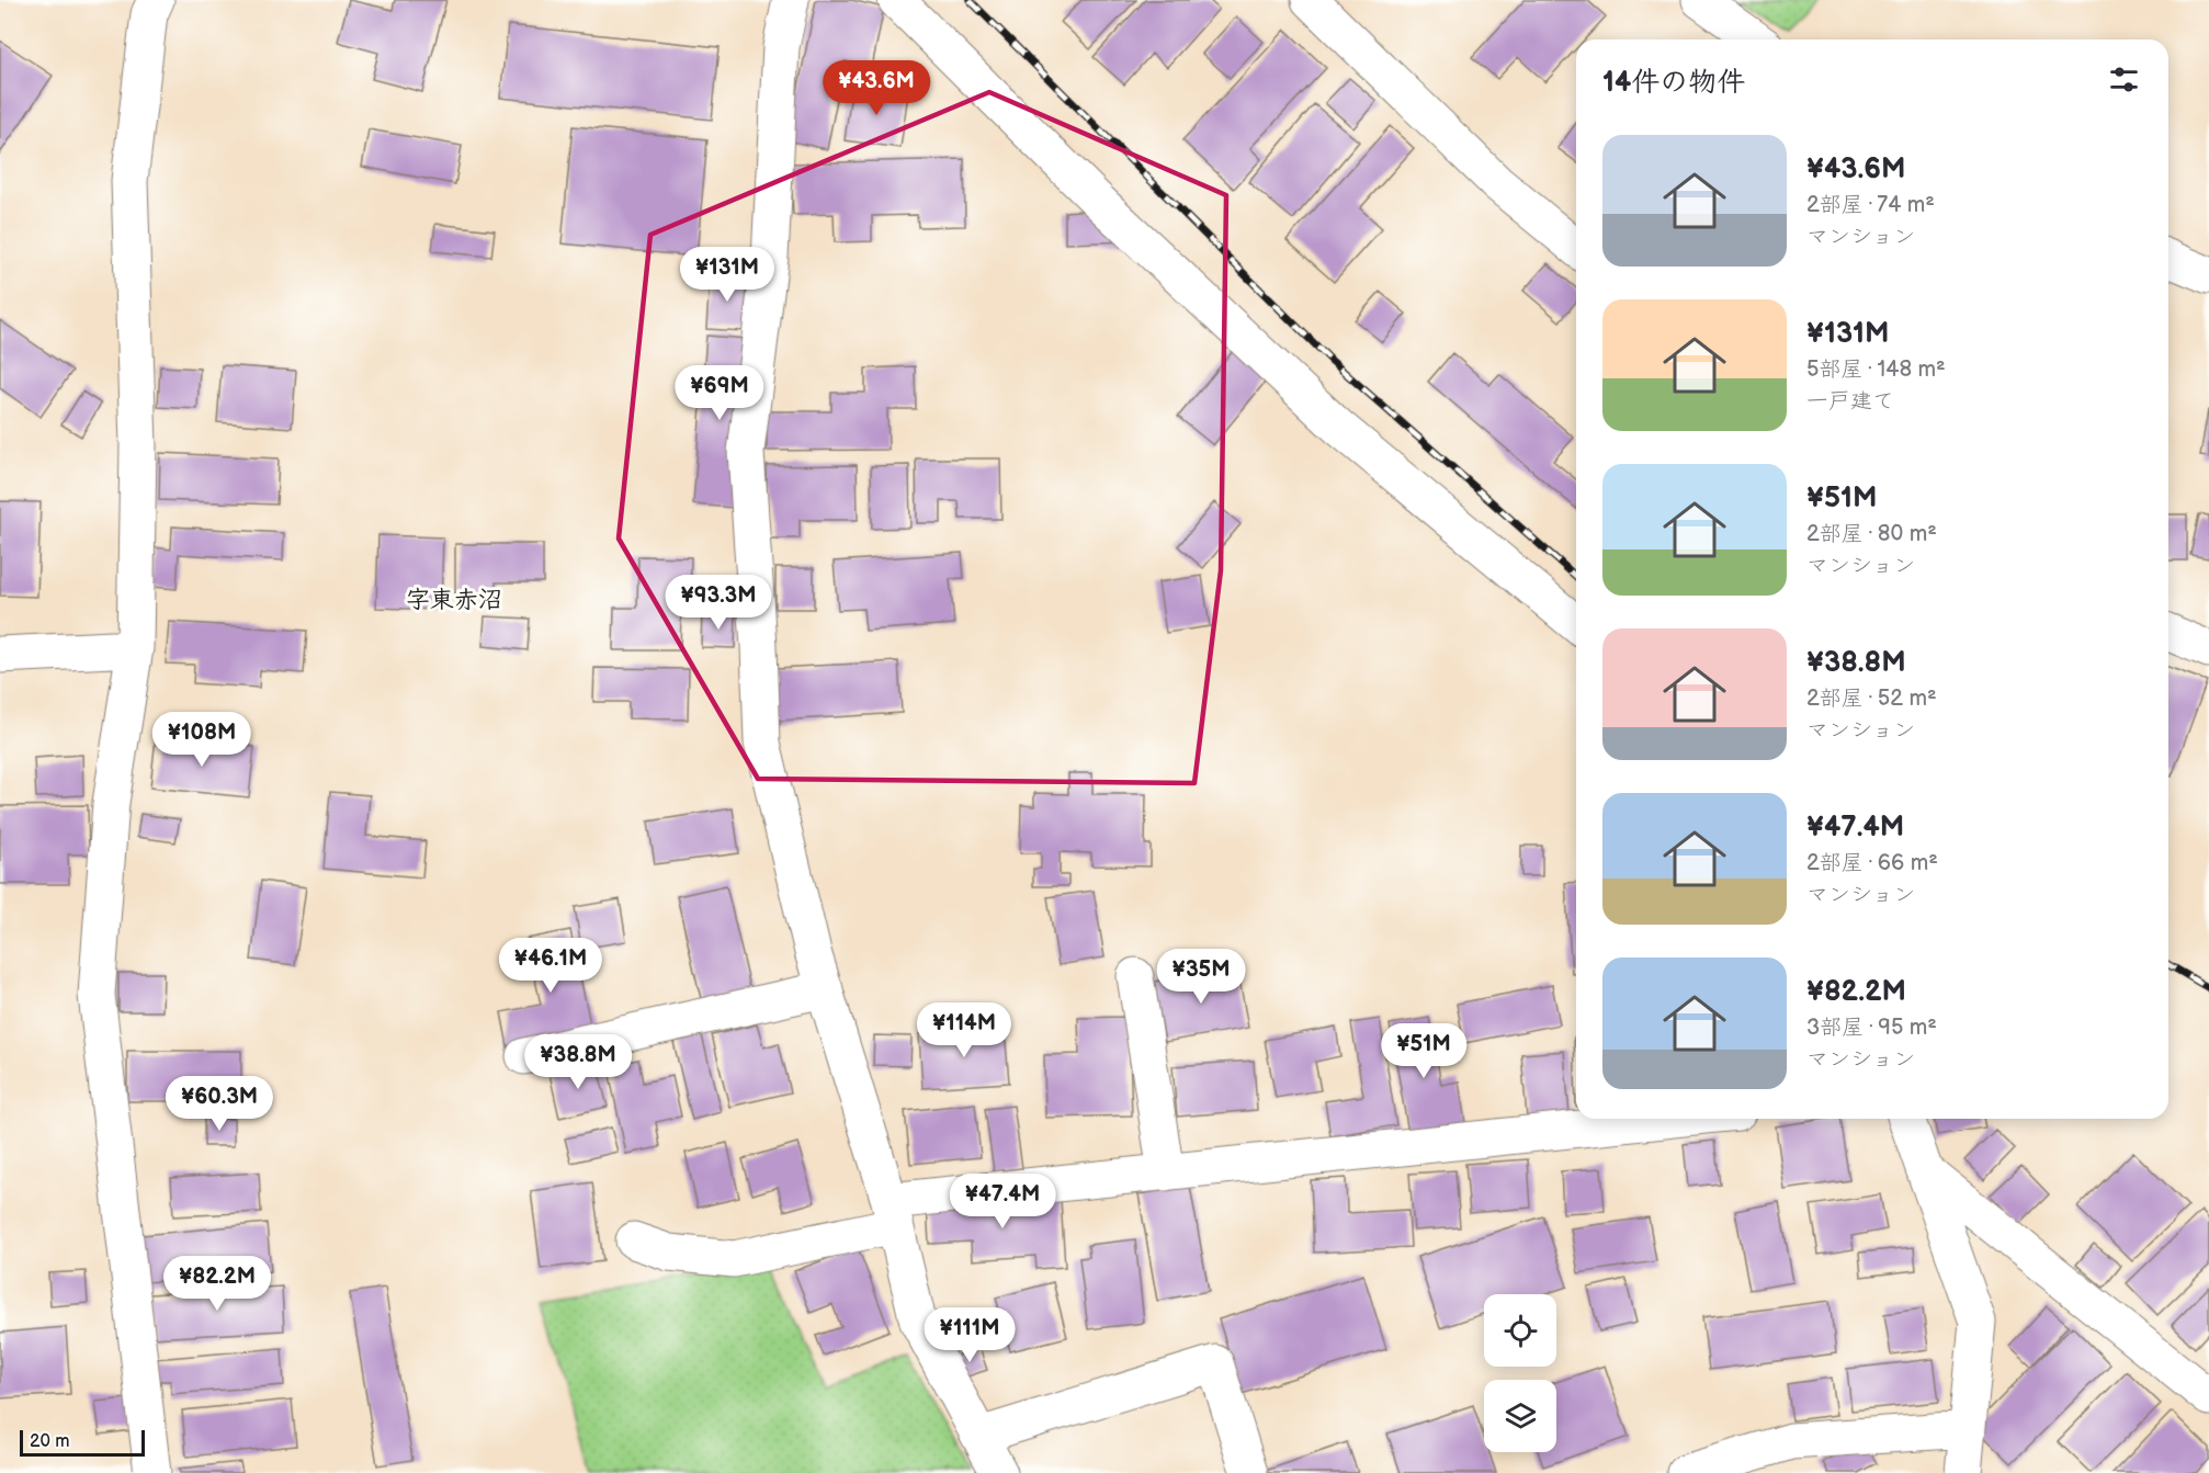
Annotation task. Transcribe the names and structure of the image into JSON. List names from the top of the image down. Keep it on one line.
{"districts":["字東赤沼"],"scale_bar":"20 m","page":{"heading":"14件の物件","price":["¥43.6M","¥131M","¥69M","¥93.3M","¥108M","¥46.1M","¥35M","¥114M","¥51M","¥38.8M","¥60.3M","¥47.4M","¥82.2M","¥111M"],"list":[{"name":"¥43.6M","note":"2部屋 · 74 m² · マンション"},{"name":"¥131M","note":"5部屋 · 148 m² · 一戸建て"},{"name":"¥51M","note":"2部屋 · 80 m² · マンション"},{"name":"¥38.8M","note":"2部屋 · 52 m² · マンション"},{"name":"¥47.4M","note":"2部屋 · 66 m² · マンション"},{"name":"¥82.2M","note":"3部屋 · 95 m² · マンション"}],"scale":"20 m"}}
